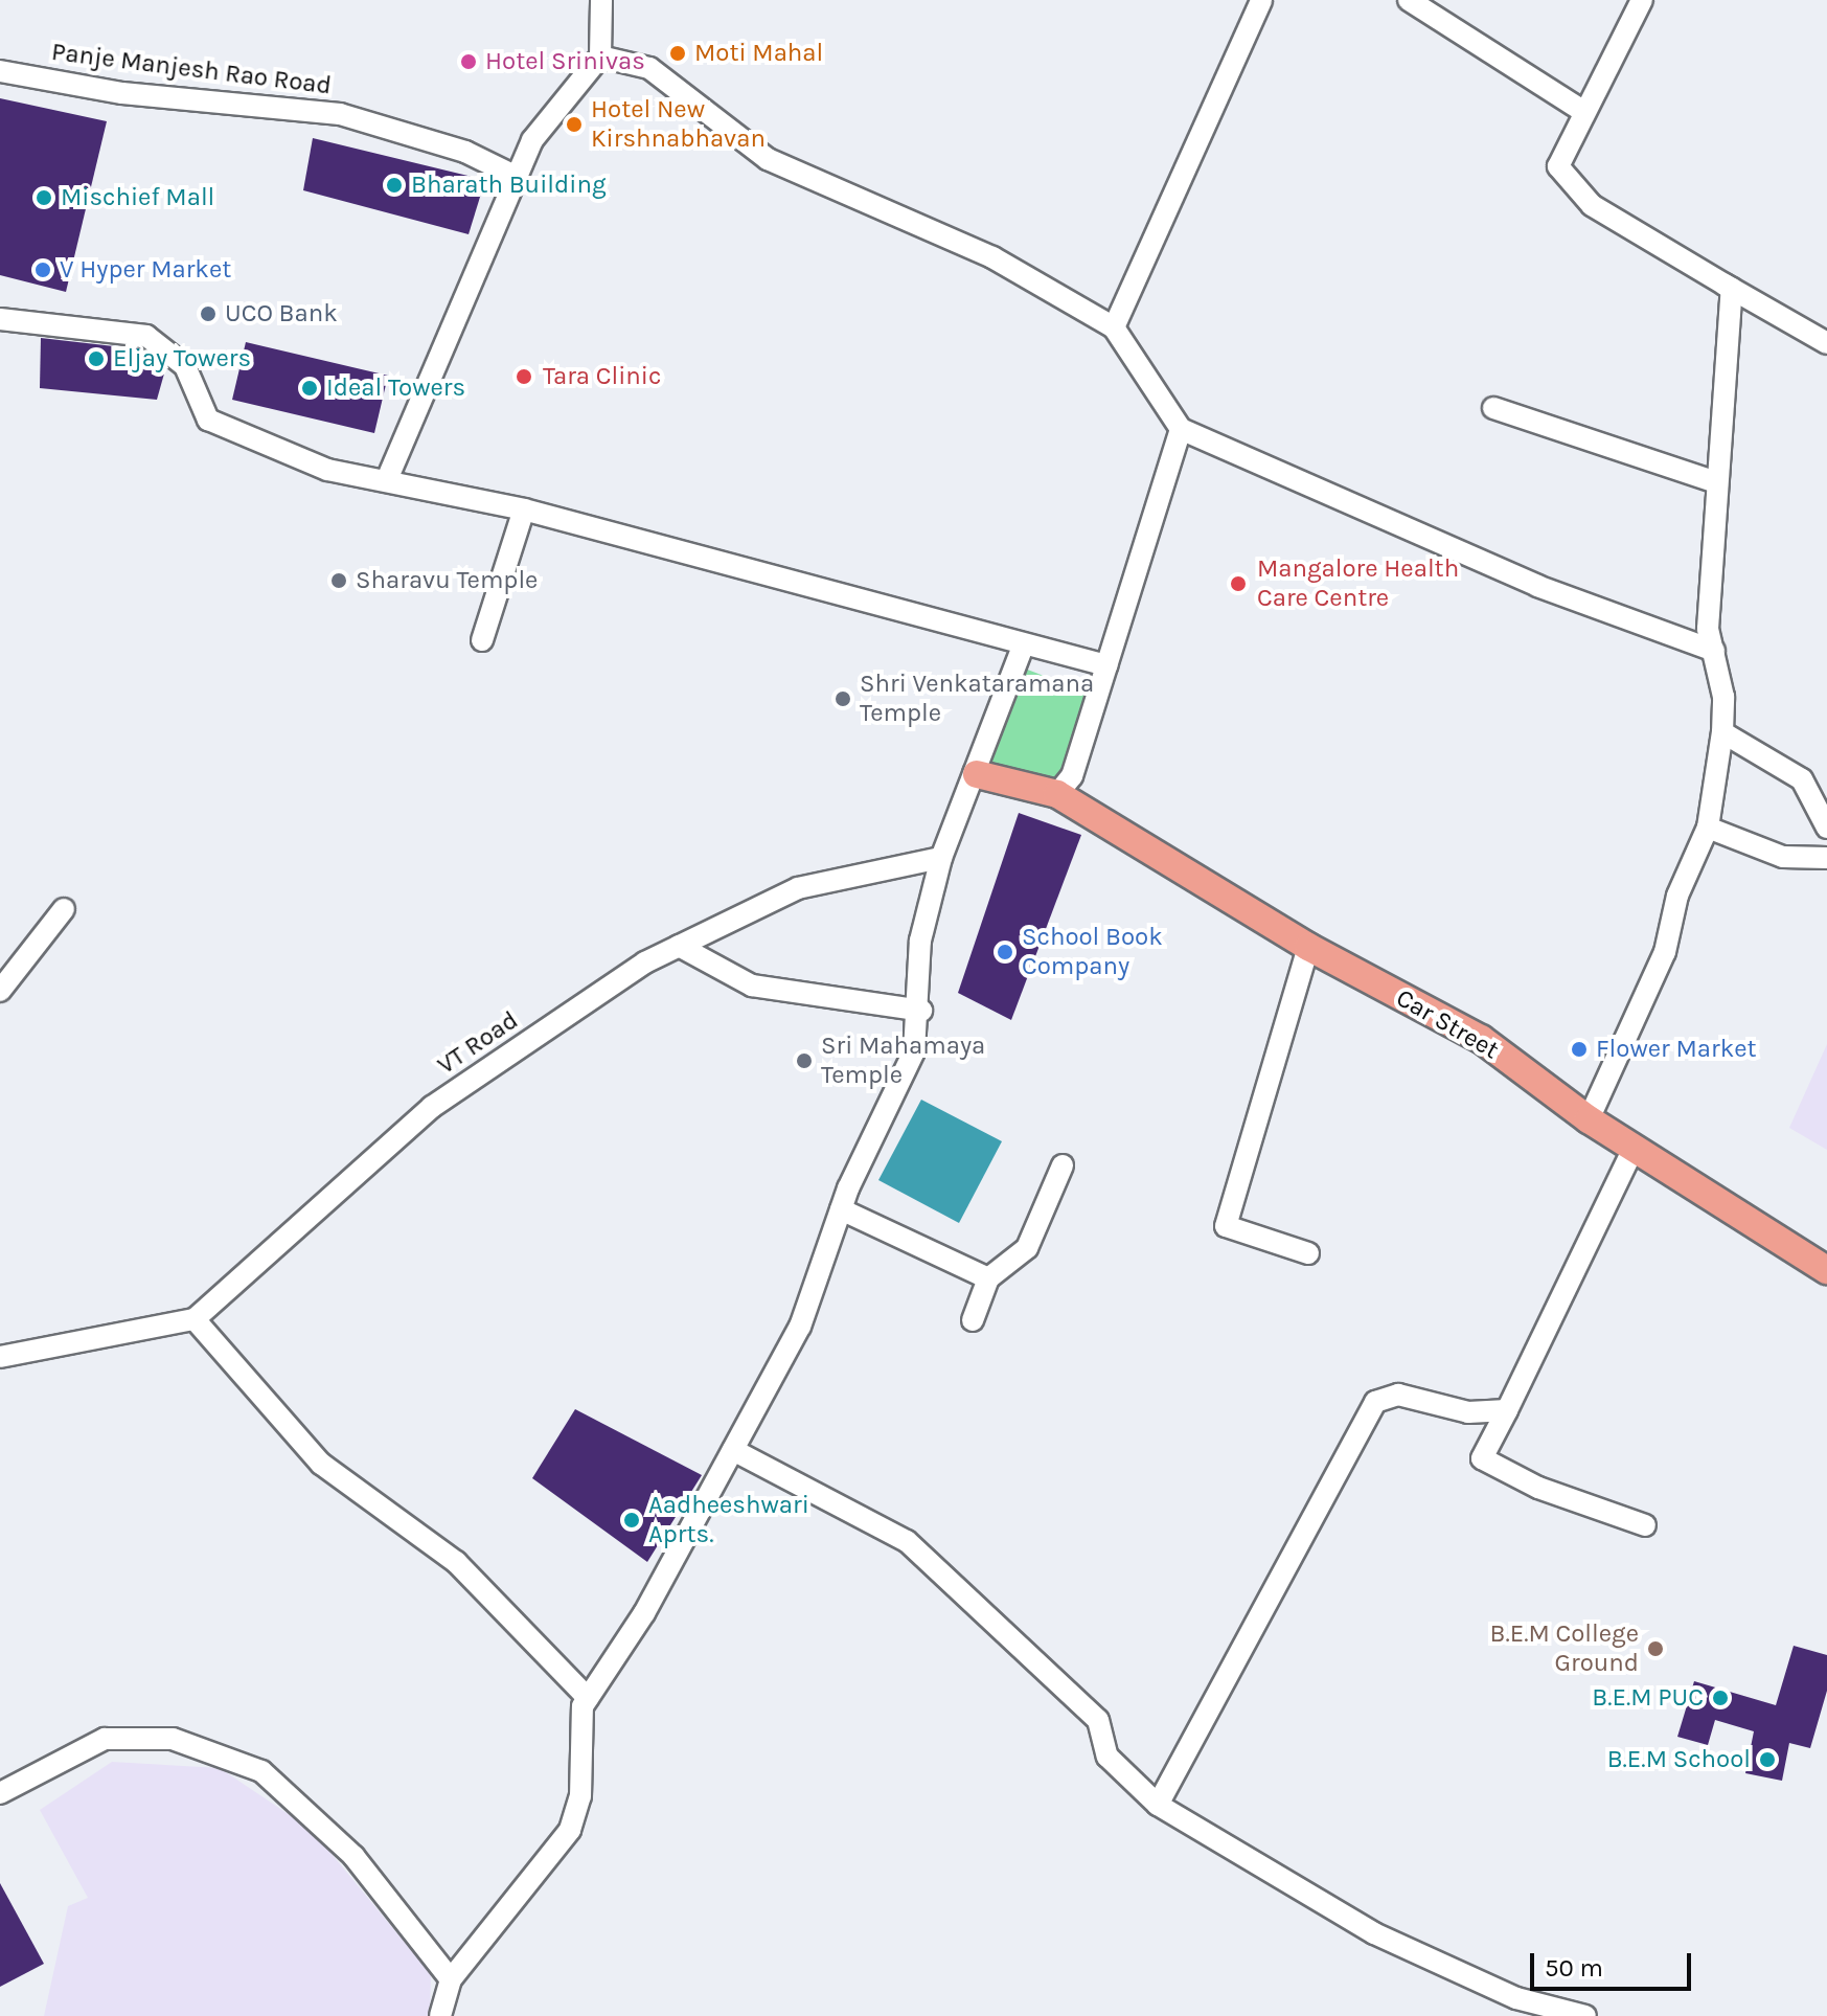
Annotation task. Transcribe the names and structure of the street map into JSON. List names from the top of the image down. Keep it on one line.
{"streets":{"main road":["Car Street"],"street":["Panje Manjesh Rao Road","VT Road"]},"places":["Moti Mahal","Hotel Srinivas","Hotel New Kirshnabhavan","Bharath Building","Mischief Mall","V Hyper Market","UCO Bank","Eljay Towers","Tara Clinic","Ideal Towers","Sharavu Temple","Mangalore Health Care Centre","Shri Venkataramana Temple","School Book Company","Flower Market","Sri Mahamaya Temple","Aadheeshwari Aprts.","B.E.M College Ground","B.E.M PUC","B.E.M School"],"scale_bar":"50 m"}
